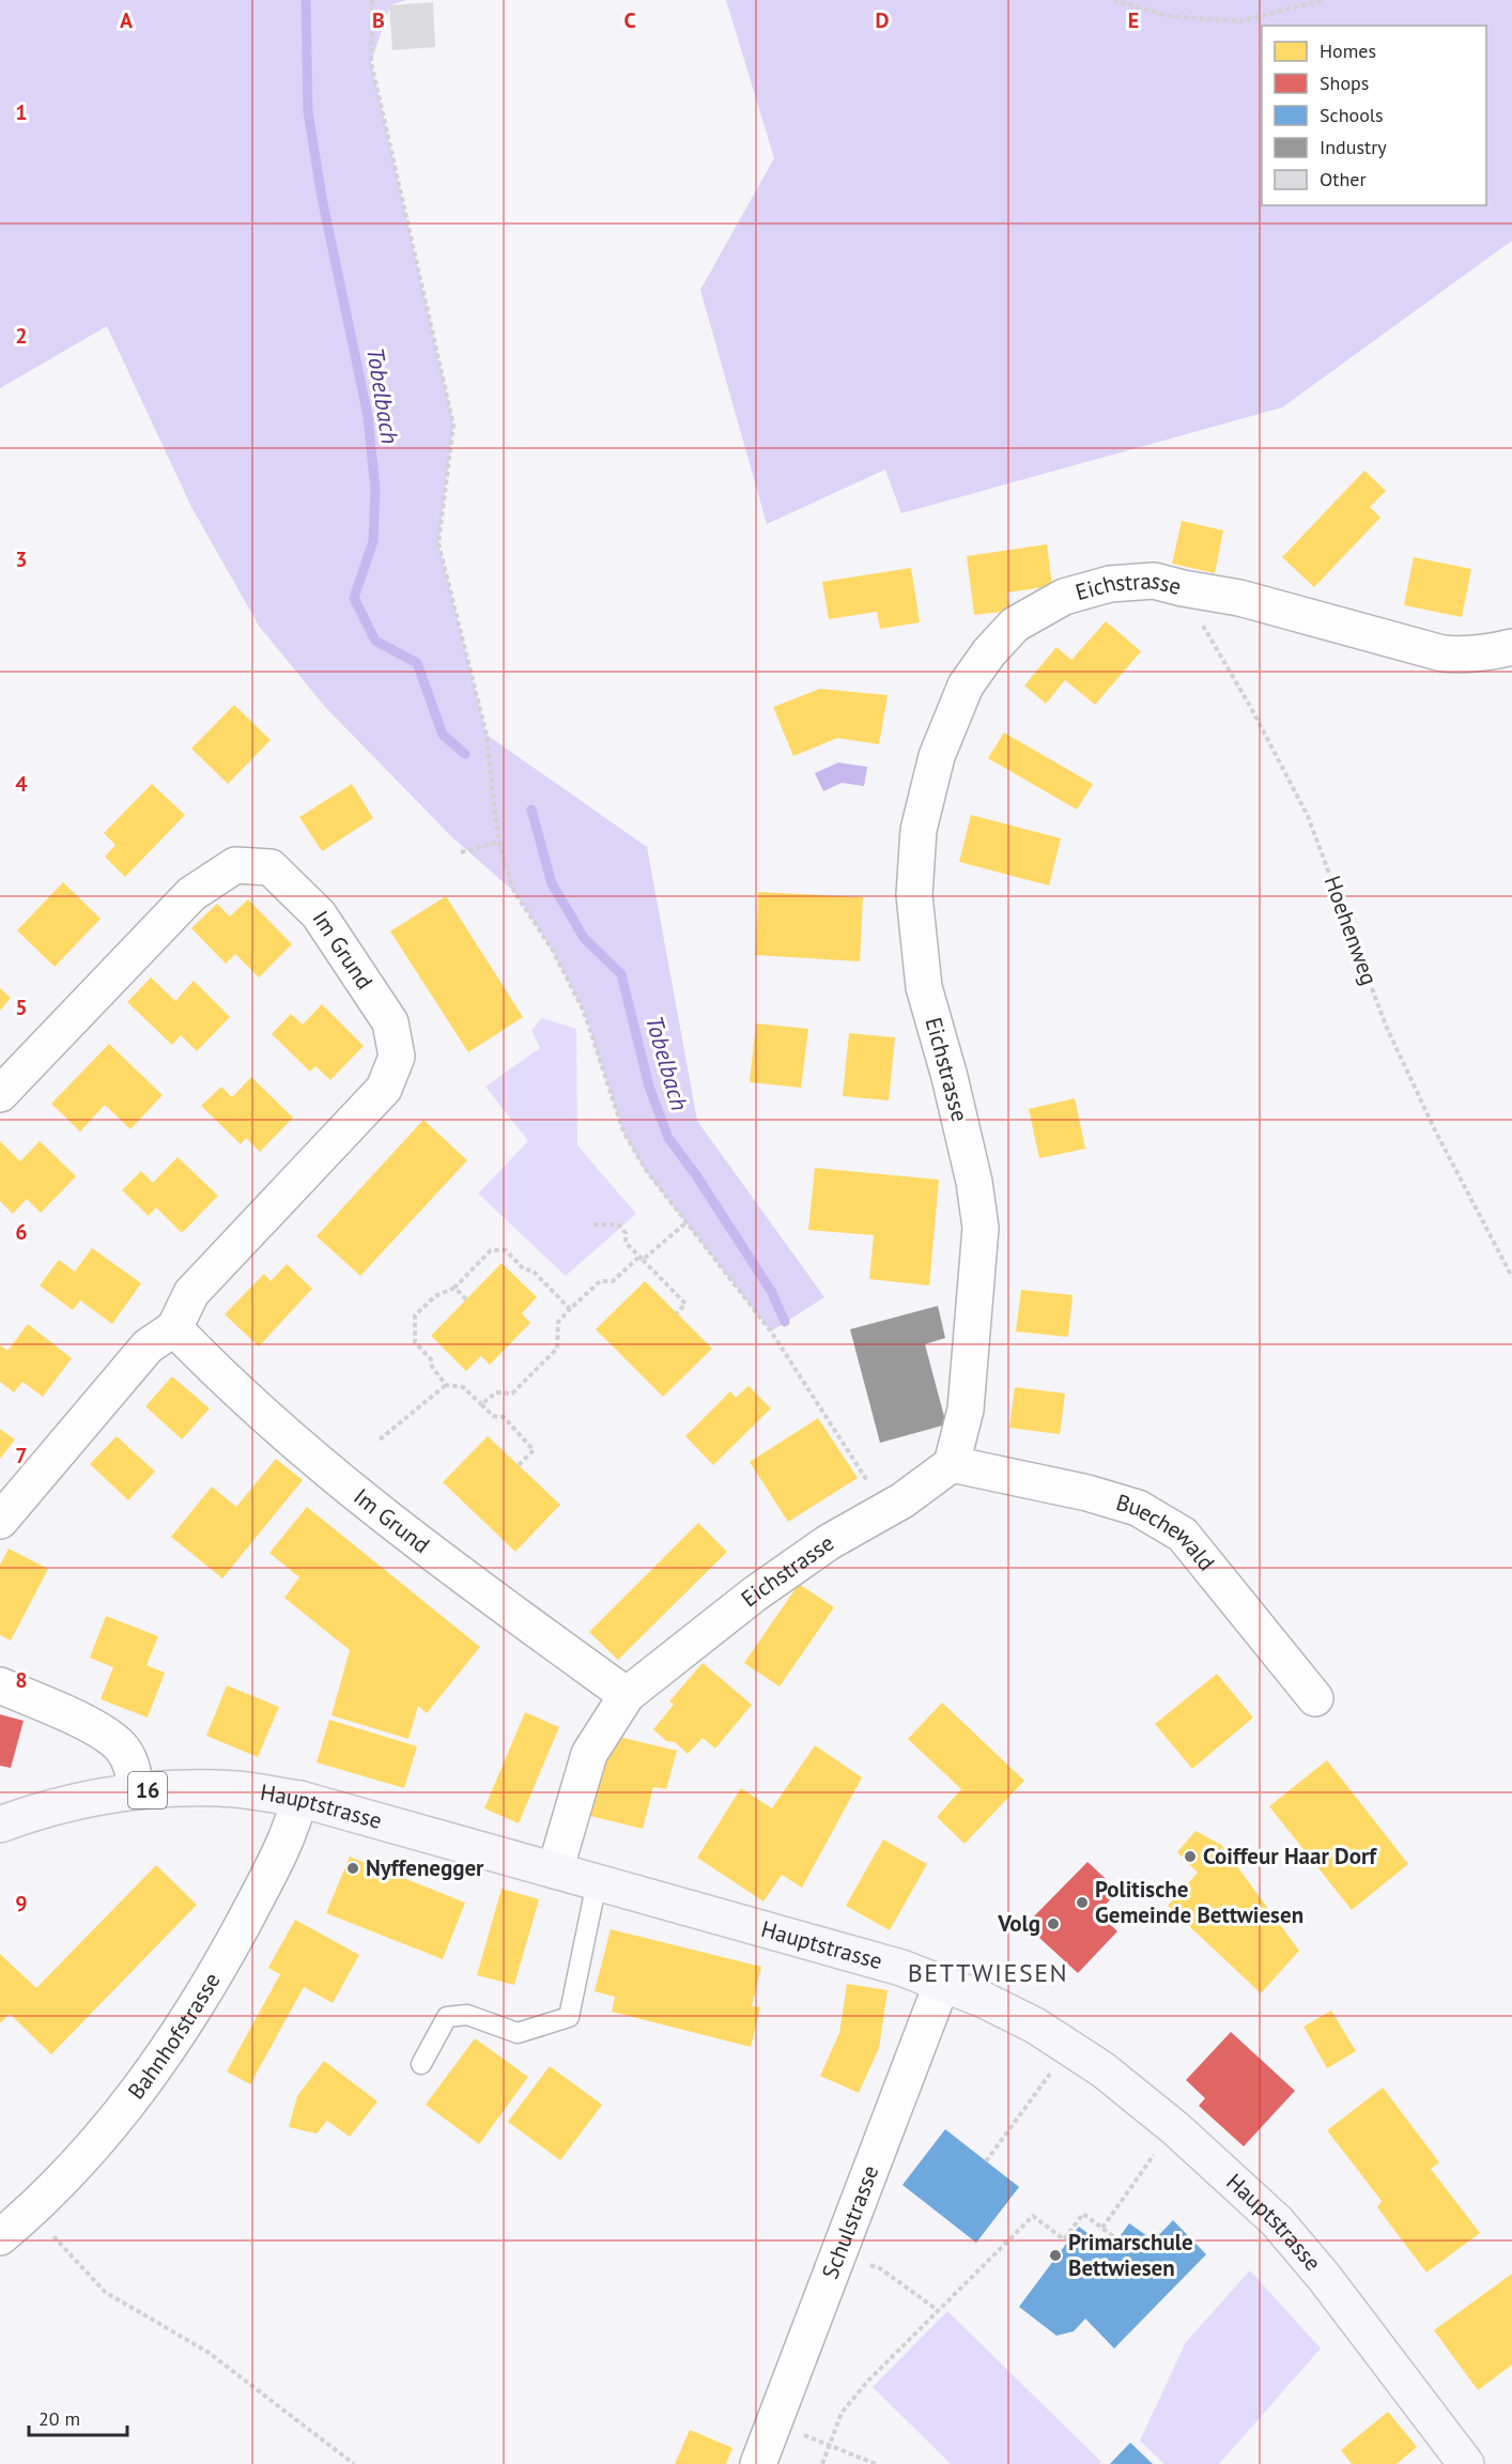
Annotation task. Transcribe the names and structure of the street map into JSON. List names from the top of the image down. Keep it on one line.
{"streets":{"main road":["16","Hauptstrasse"],"street":["Eichstrasse","Im Grund","Buechewald","Bahnhofstrasse","Schulstrasse"],"path":["Hoehenweg"]},"crossings":[["Eichstrasse","Hoehenweg"],["Eichstrasse","Im Grund"],["Eichstrasse","Buechewald"],["Eichstrasse","Hauptstrasse"],["Hauptstrasse","Bahnhofstrasse"],["Hauptstrasse","Schulstrasse"]],"districts":["BETTWIESEN"],"water":["Tobelbach"],"places":["Coiffeur Haar Dorf","Nyffenegger","Politische Gemeinde Bettwiesen","Volg","Primarschule Bettwiesen"],"legend":["Homes","Shops","Schools","Industry","Other"],"scale_bar":"20 m","grid":{"columns":["A","B","C","D","E"],"rows":["1","2","3","4","5","6","7","8","9"]}}
